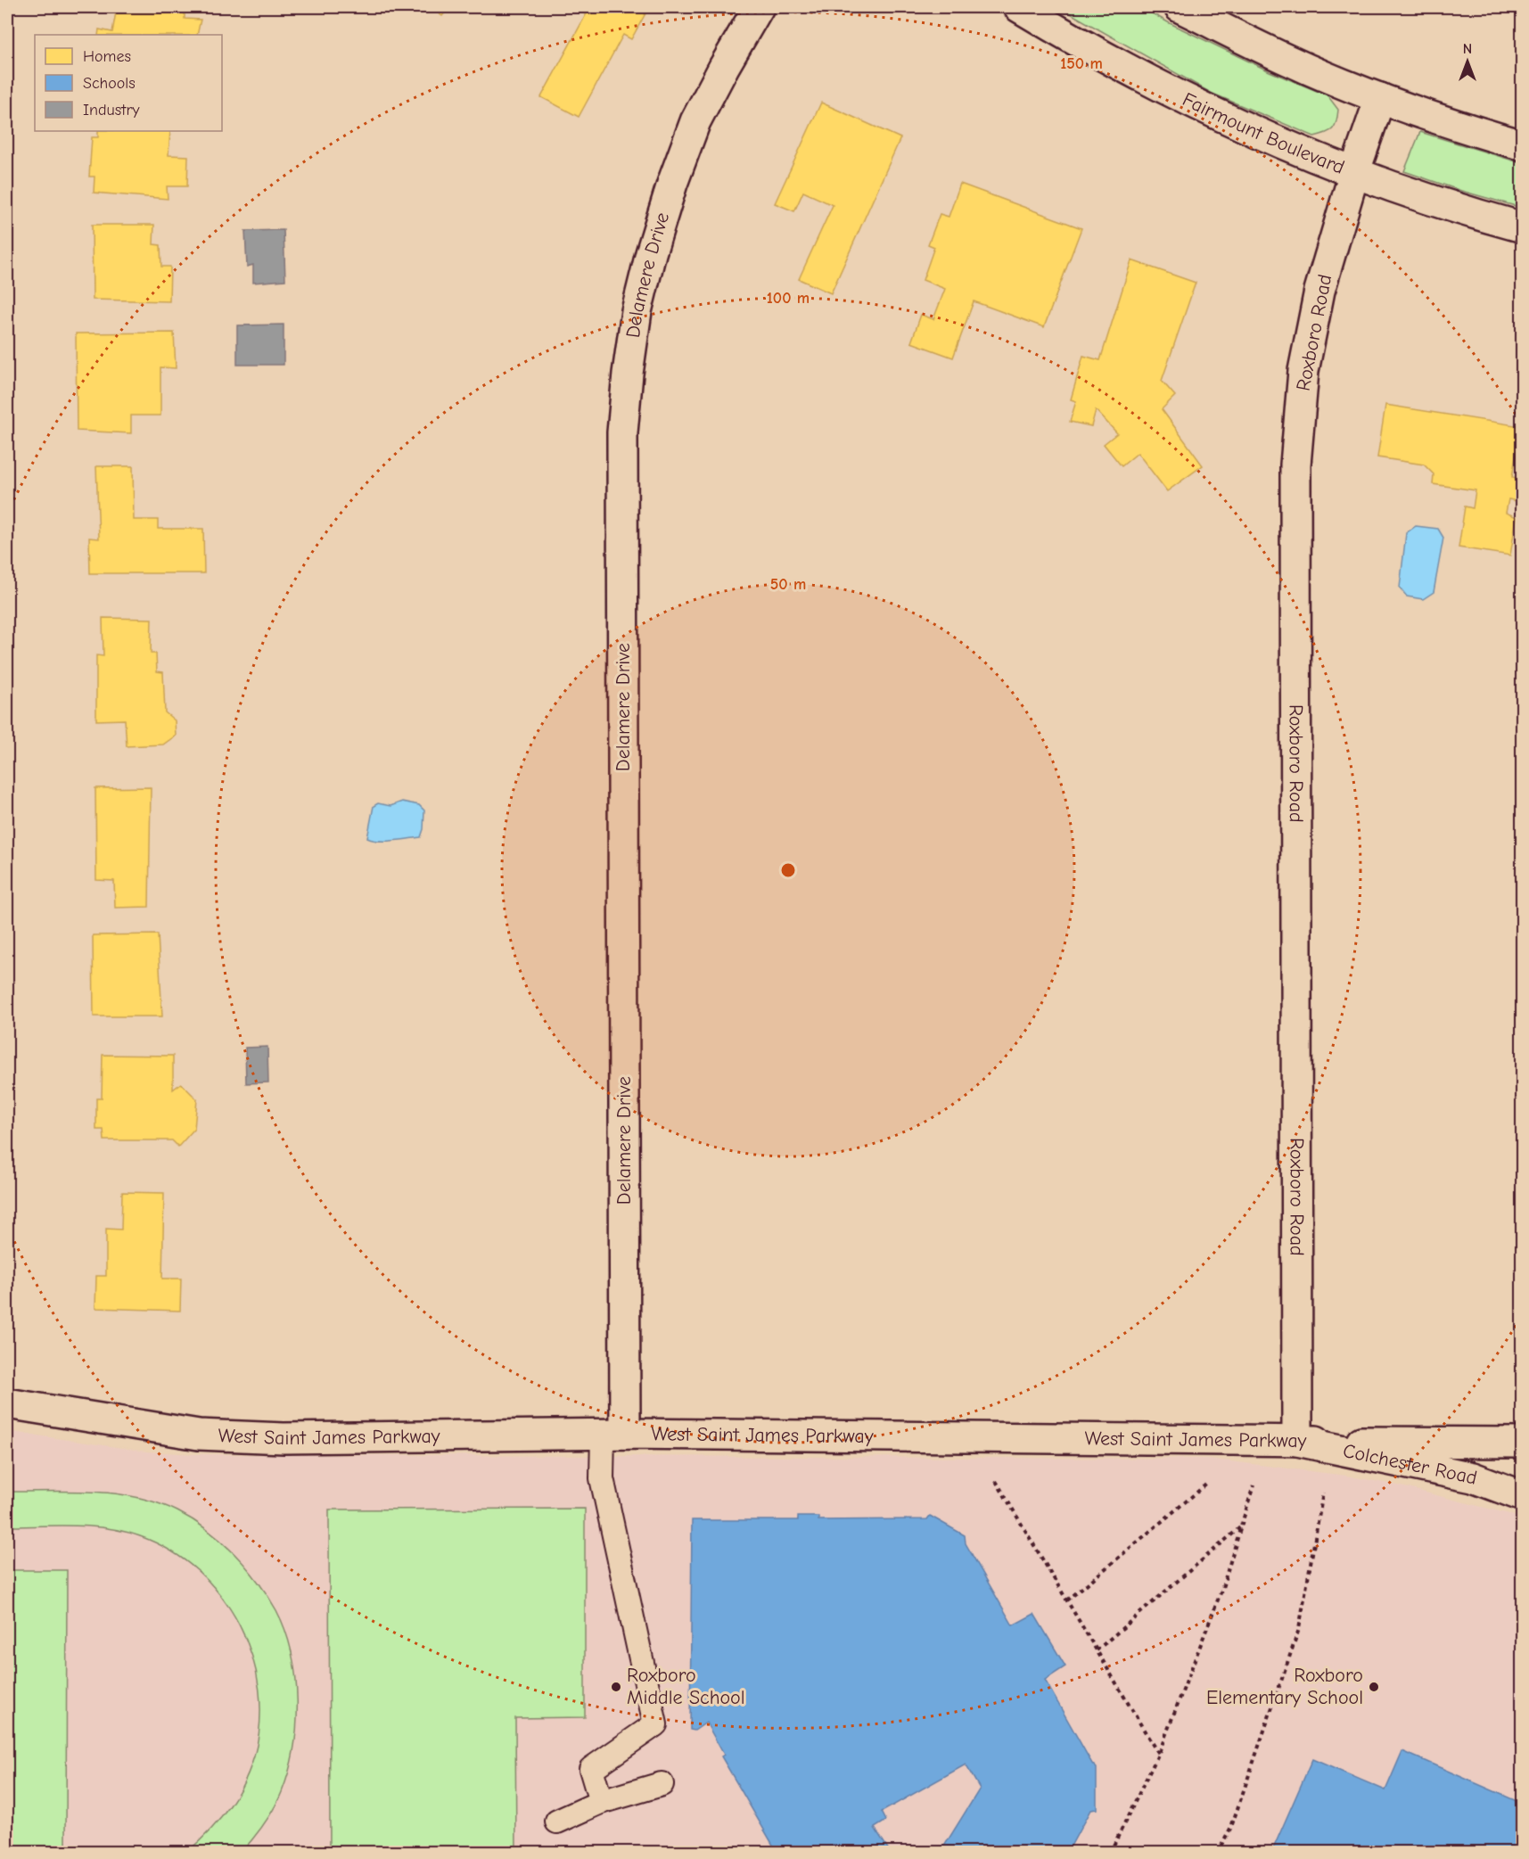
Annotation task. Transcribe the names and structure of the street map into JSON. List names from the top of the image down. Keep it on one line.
{"streets":{"street":["Fairmount Boulevard","Delamere Drive","Roxboro Road","West Saint James Parkway","Colchester Road"]},"crossings":[["Fairmount Boulevard","Roxboro Road"],["Delamere Drive","West Saint James Parkway"],["Roxboro Road","West Saint James Parkway"],["Roxboro Road","Colchester Road"],["West Saint James Parkway","Colchester Road"]],"places":["Roxboro Middle School","Roxboro Elementary School"],"legend":["Homes","Schools","Industry"],"north":"top","rings":["150 m","100 m","50 m"]}
